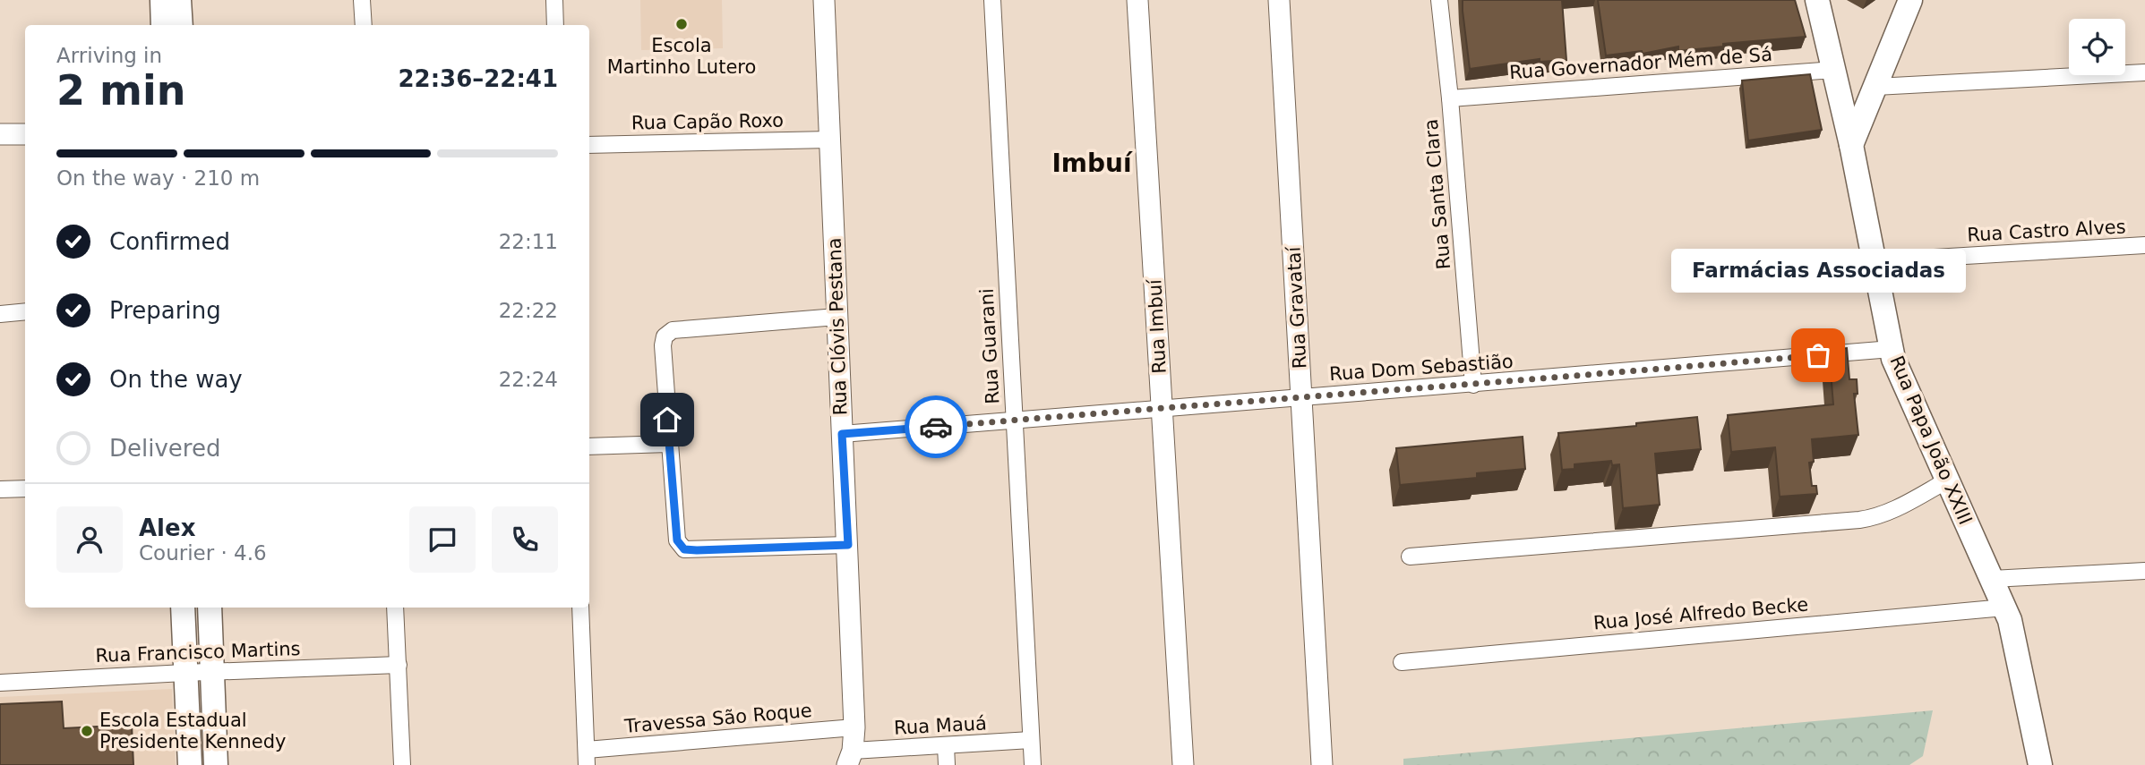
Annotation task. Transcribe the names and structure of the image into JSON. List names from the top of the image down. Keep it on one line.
{"streets":{"main road":["Rua Papa João XXIII"],"street":["Rua Governador Mém de Sá","Rua Capão Roxo","Rua Santa Clara","Rua Castro Alves","Rua Gravataí","Rua Clóvis Pestana","Rua Imbuí","Rua Guarani","Rua Dom Sebastião","Rua José Alfredo Becke","Rua Francisco Martins","Travessa São Roque","Rua Mauá"]},"crossings":[["Rua Governador Mém de Sá","Rua Santa Clara"],["Rua Governador Mém de Sá","Rua Papa João XXIII"],["Rua Capão Roxo","Rua Clóvis Pestana"],["Rua Santa Clara","Rua Dom Sebastião"],["Rua Castro Alves","Rua Papa João XXIII"],["Rua Gravataí","Rua Dom Sebastião"],["Rua Clóvis Pestana","Rua Dom Sebastião"],["Rua Clóvis Pestana","Travessa São Roque"],["Rua Clóvis Pestana","Rua Mauá"],["Rua Imbuí","Rua Dom Sebastião"],["Rua Guarani","Rua Dom Sebastião"],["Rua Guarani","Rua Mauá"],["Rua Dom Sebastião","Rua Papa João XXIII"],["Rua Papa João XXIII","Rua José Alfredo Becke"]],"districts":["Imbuí"],"places":["Escola Martinho Lutero","Farmácias Associadas","Escola Estadual Presidente Kennedy"],"page":{"heading":["2 min","Arriving in","22:36–22:41"],"panel":["Alex","Courier · 4.6"],"bar":"On the way · 210 m","list":[["Confirmed","22:11"],["Preparing","22:22"],["On the way","22:24"],"Delivered"],"bubble":"Farmácias Associadas"}}
